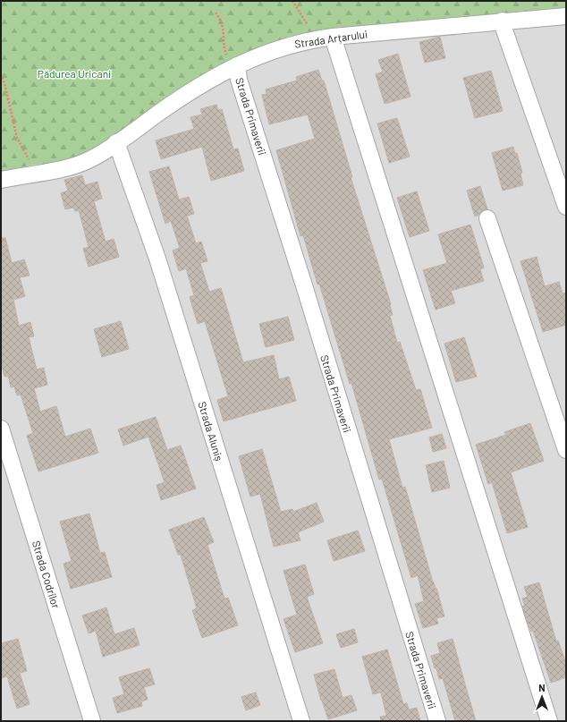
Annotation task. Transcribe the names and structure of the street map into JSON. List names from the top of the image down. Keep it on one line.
{"streets":{"street":["Strada Arțarului","Strada Primaverii","Strada Aluniș","Strada Codrilor"]},"crossings":[["Strada Arțarului","Strada Primaverii"],["Strada Arțarului","Strada Aluniș"]],"parks":["Pădurea Uricani"],"north":"top"}
